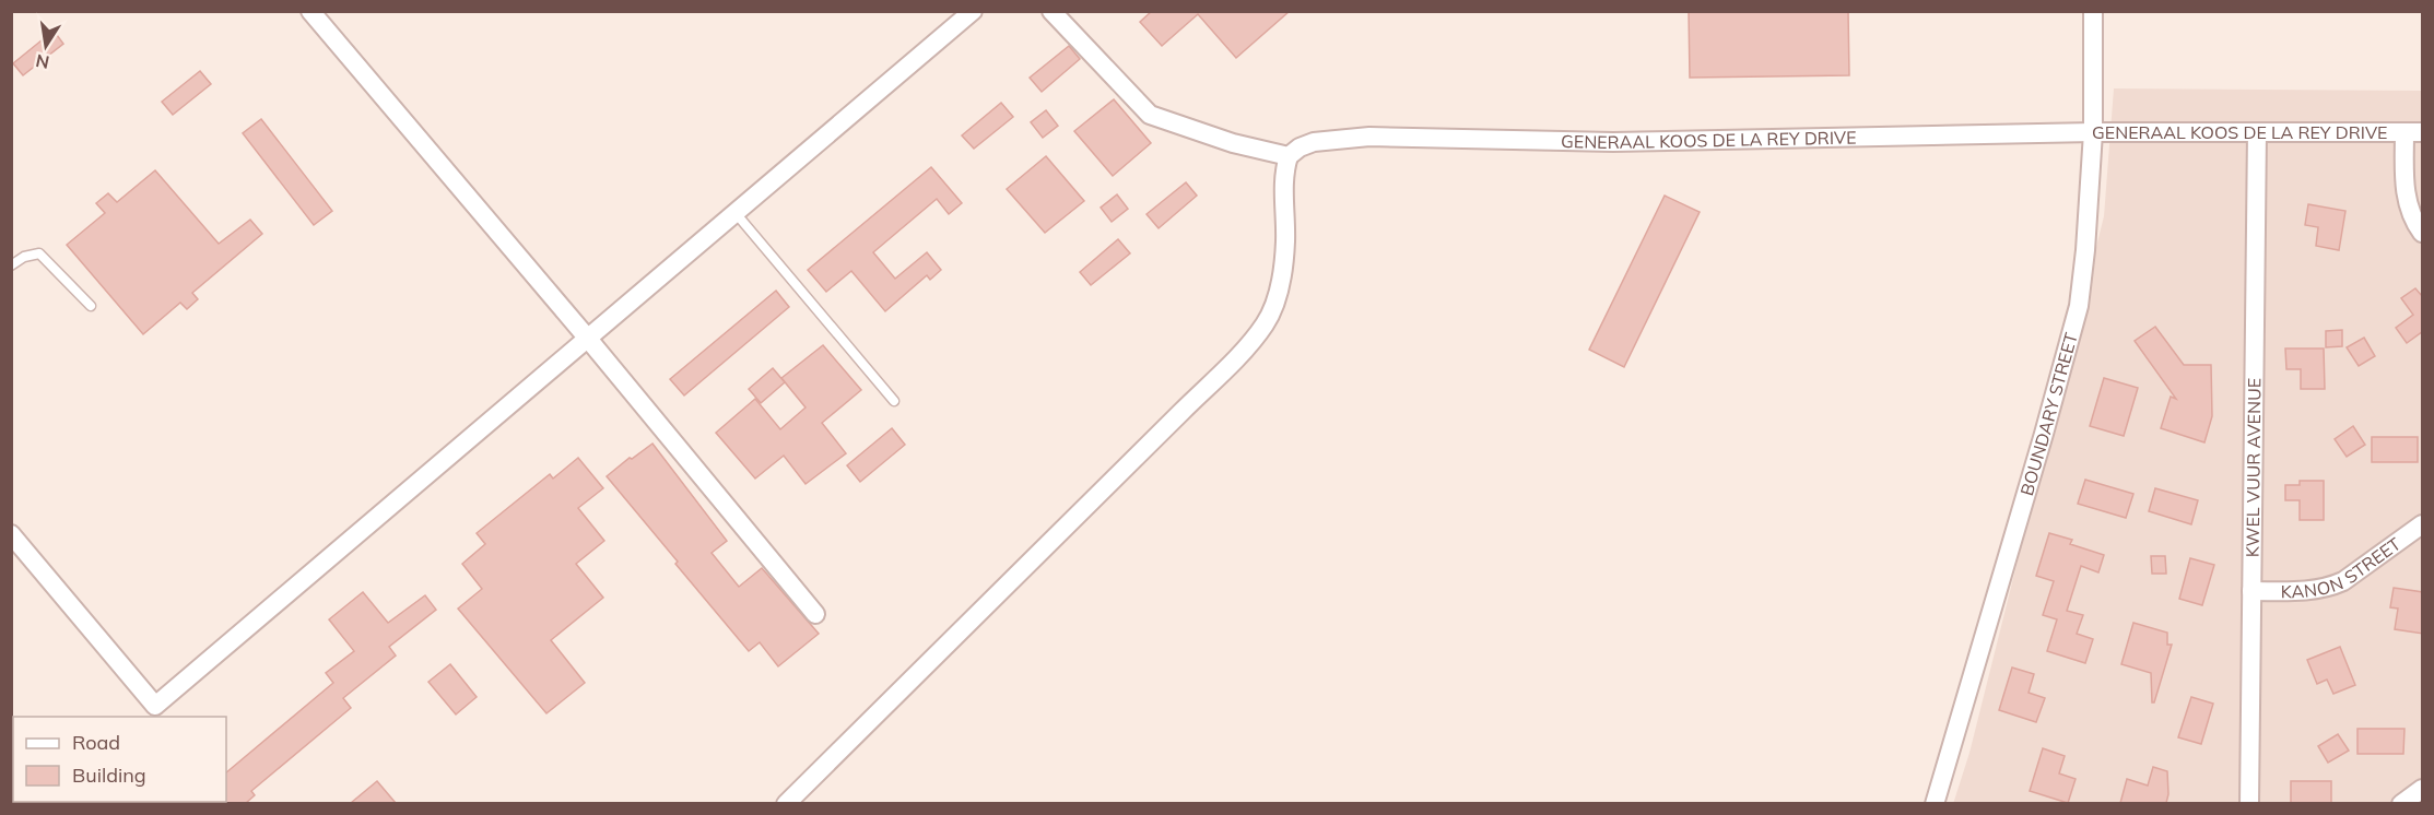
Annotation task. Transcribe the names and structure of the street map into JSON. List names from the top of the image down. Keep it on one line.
{"streets":{"street":["GENERAAL KOOS DE LA REY DRIVE","BOUNDARY STREET","KWEL VUUR AVENUE","KANON STREET"]},"crossings":[["GENERAAL KOOS DE LA REY DRIVE","BOUNDARY STREET"],["GENERAAL KOOS DE LA REY DRIVE","KWEL VUUR AVENUE"],["KWEL VUUR AVENUE","KANON STREET"]],"legend":["Road","Building"],"north":"bottom"}
